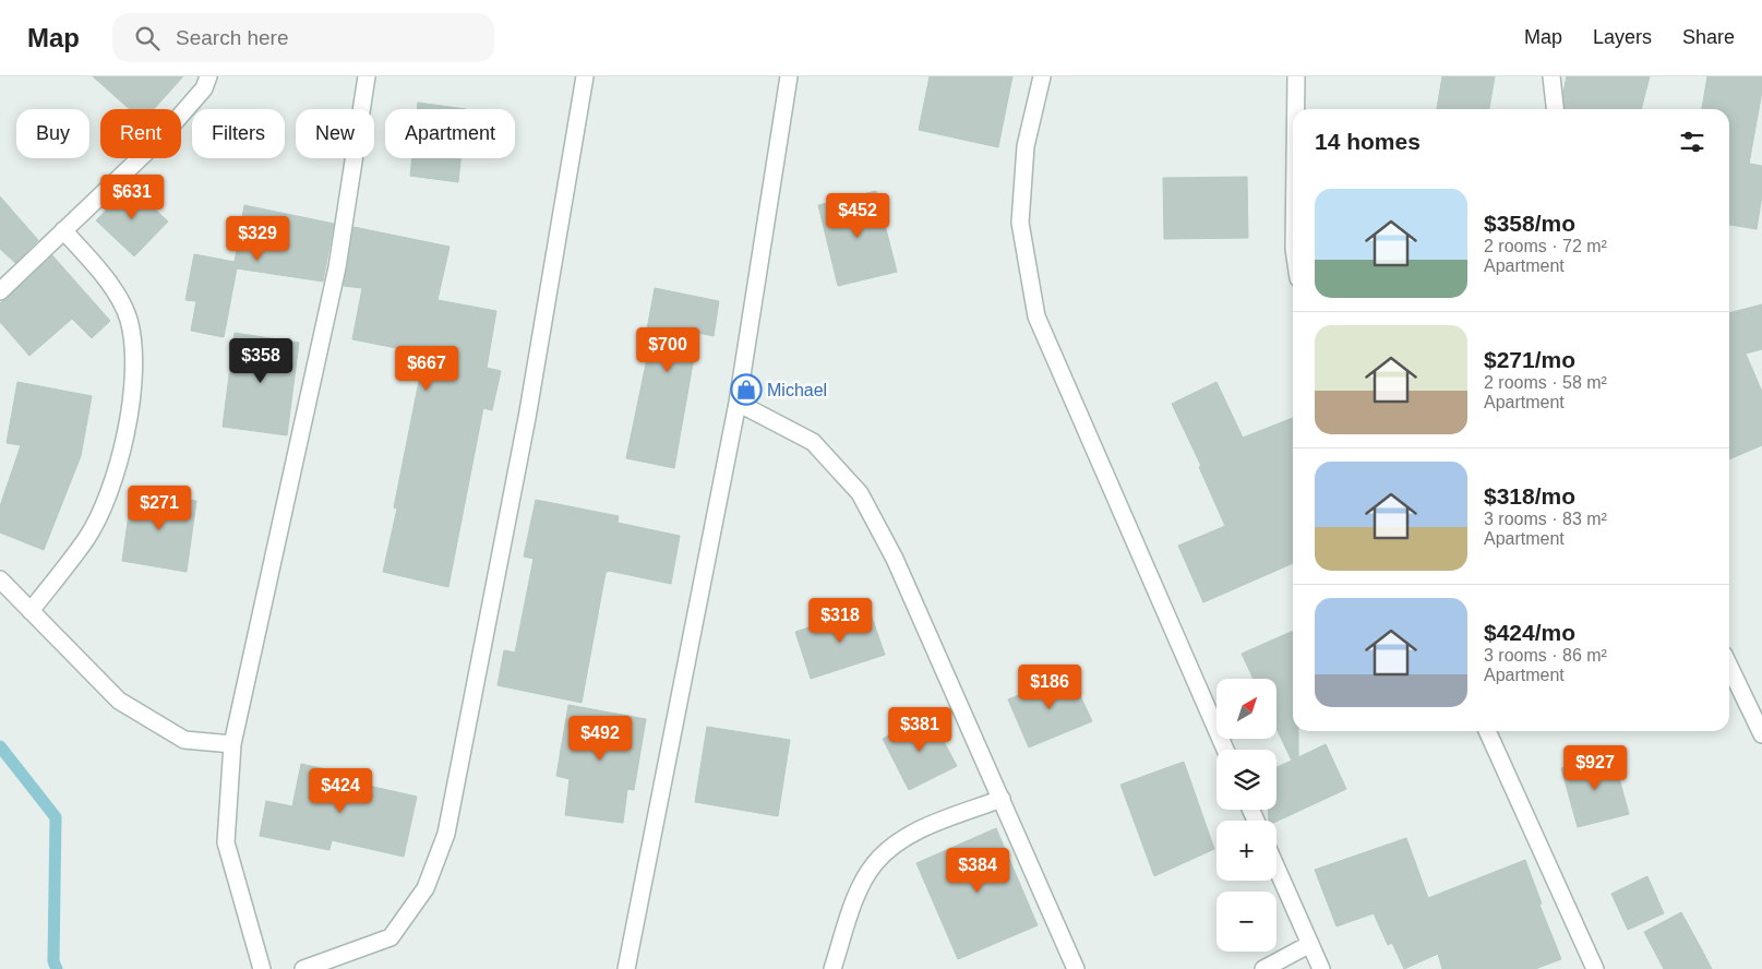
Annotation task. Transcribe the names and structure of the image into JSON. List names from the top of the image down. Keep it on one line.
{"places":{"shop":["Michael"]},"north":"top right","page":{"header":"Map","search":"Search here","nav":["Map","Layers","Share"],"chip":["Buy","Rent","Filters","New","Apartment"],"heading":"14 homes","price":["$631","$452","$329","$700","$358","$667","$271","$318","$186","$381","$492","$927","$424","$384"],"list":[{"name":"$358/mo","note":"2 rooms · 72 m² · Apartment"},{"name":"$271/mo","note":"2 rooms · 58 m² · Apartment"},{"name":"$318/mo","note":"3 rooms · 83 m² · Apartment"},{"name":"$424/mo","note":"3 rooms · 86 m² · Apartment"}],"map_buttons":["+","−"]}}
